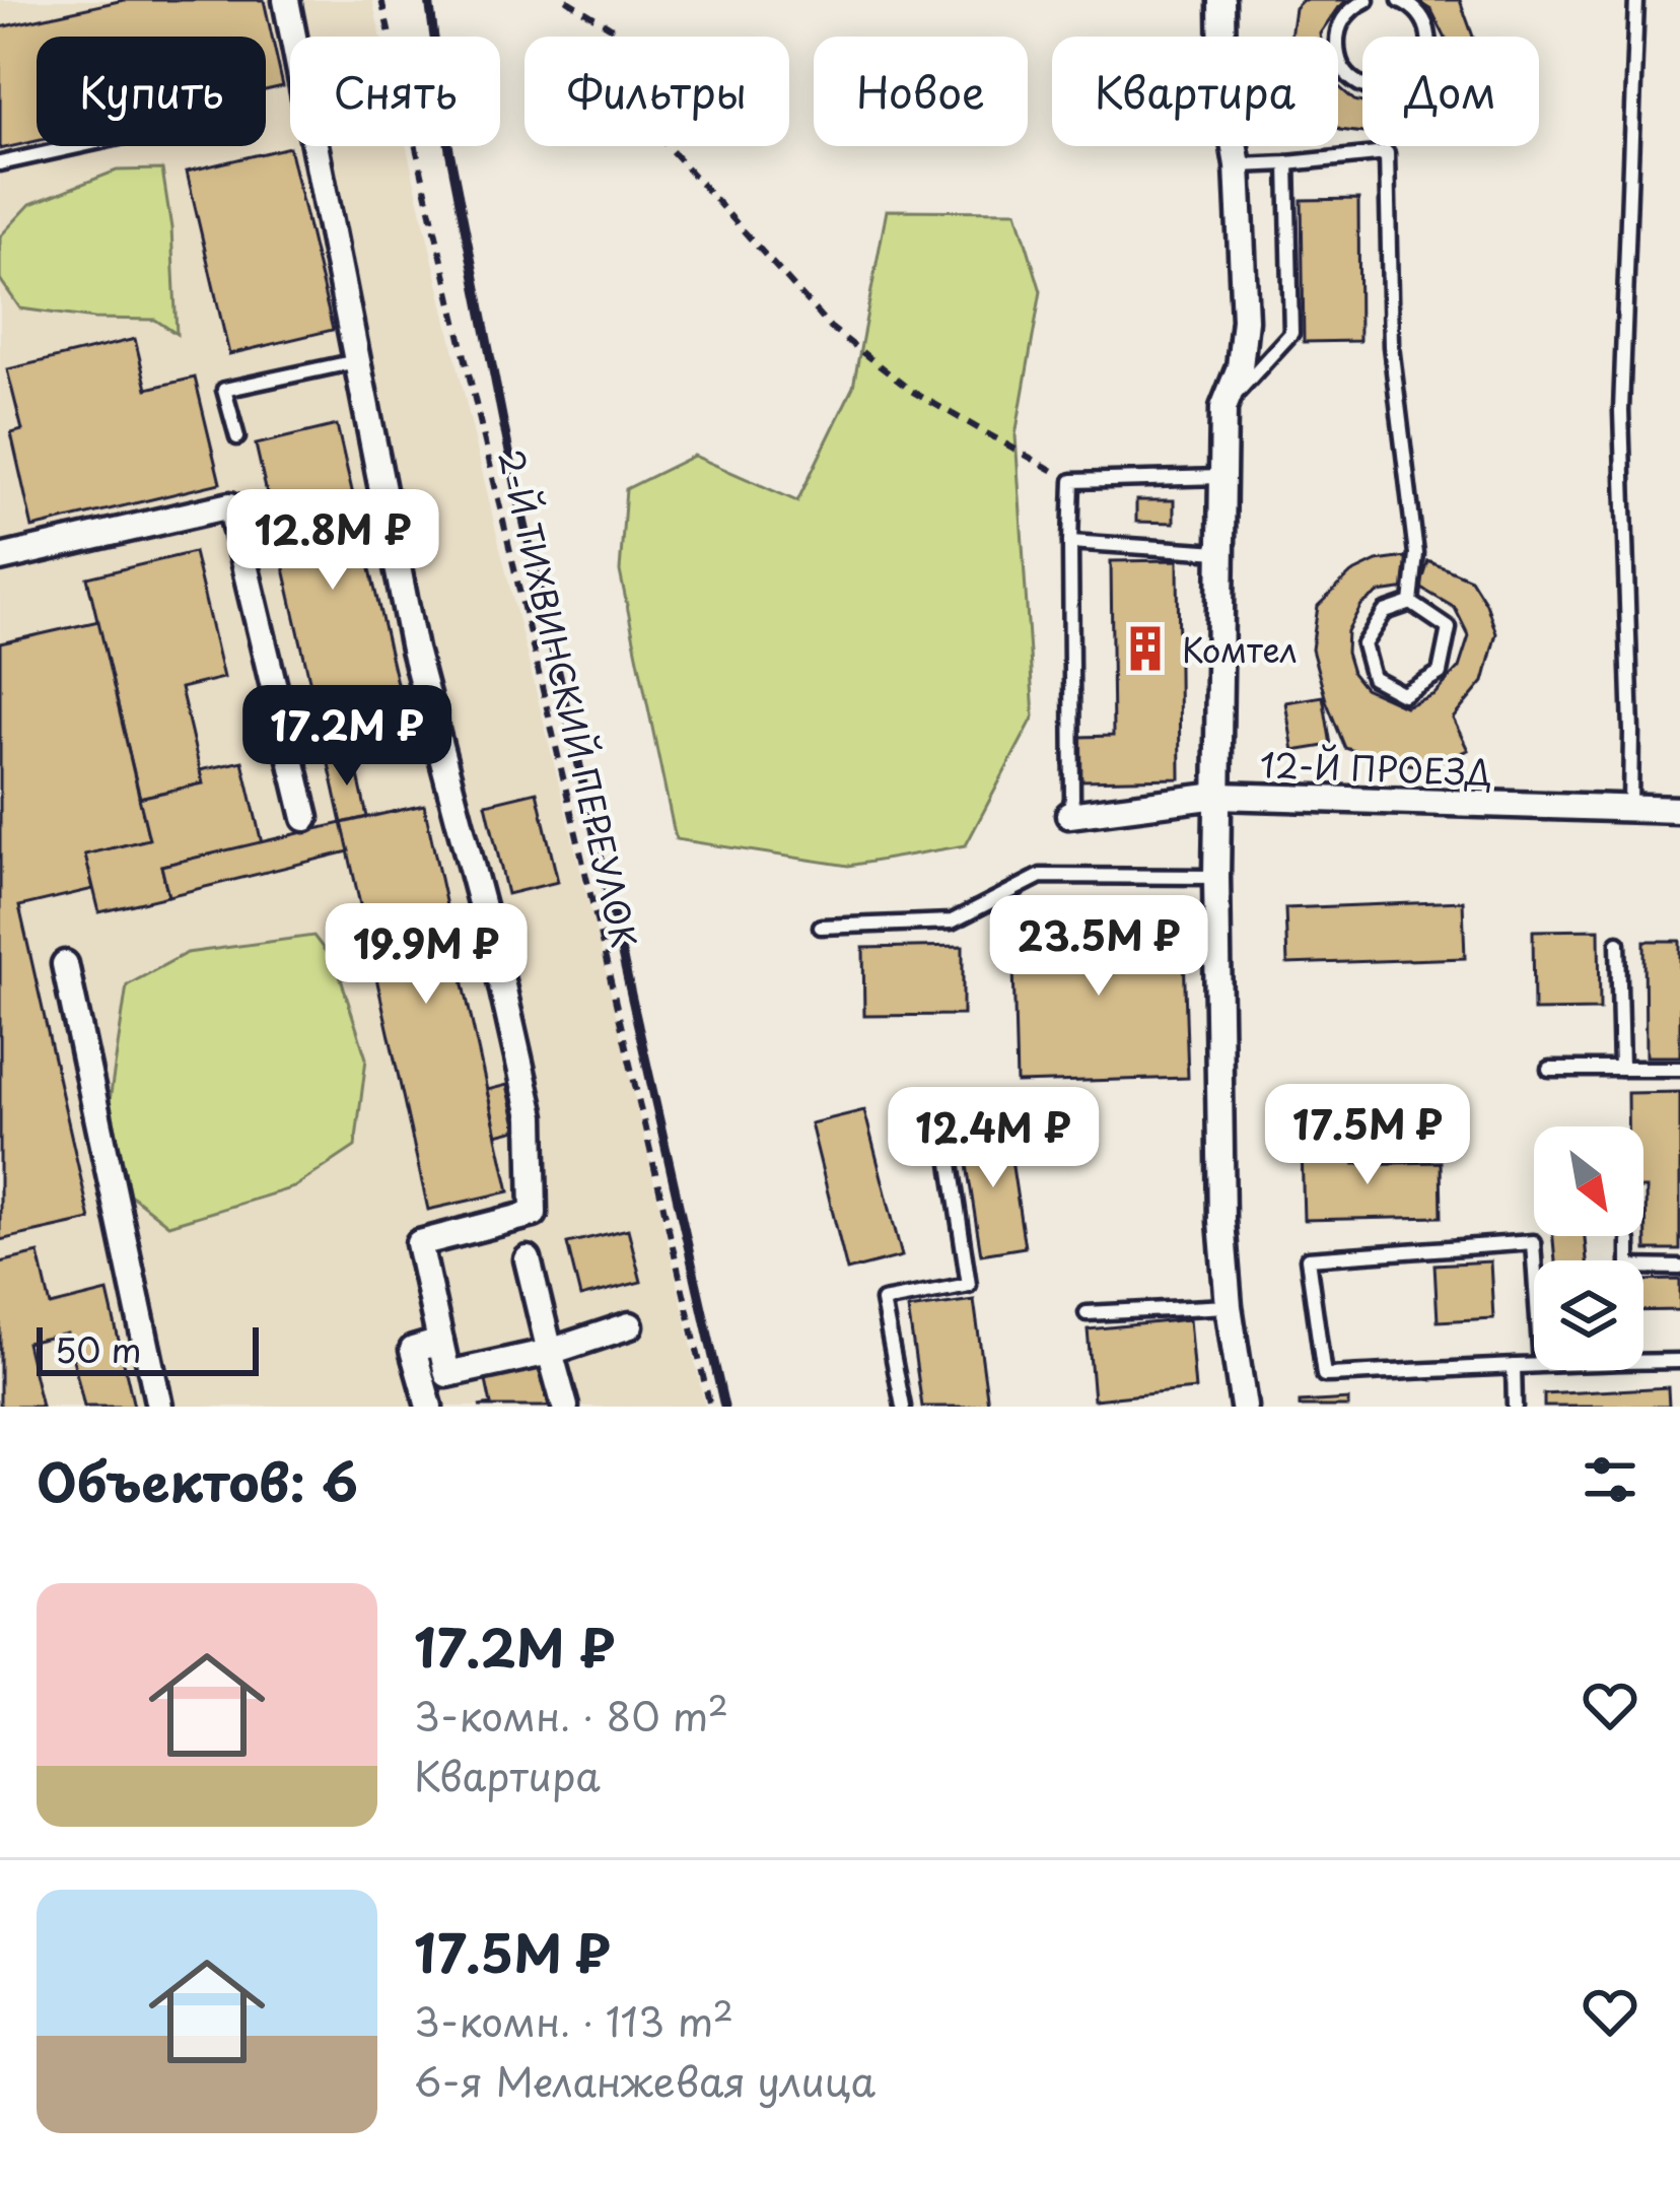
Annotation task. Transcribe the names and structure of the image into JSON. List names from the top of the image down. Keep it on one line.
{"streets":{"street":["12-Й ПРОЕЗД"],"path":["2-Й ТИХВИНСКИЙ ПЕРЕУЛОК"]},"places":{"building":["Комтел"]},"scale_bar":"50 m","north":"bottom right","page":{"chip":["Купить","Снять","Фильтры","Новое","Квартира","Дом"],"price":["12.8M ₽","17.2M ₽","23.5M ₽","19.9M ₽","17.5M ₽","12.4M ₽"],"scale":"50 m","heading":"Объектов: 6","list":[{"name":"17.2M ₽","note":"3-комн. · 80 m² · Квартира"},{"name":"17.5M ₽","note":"3-комн. · 113 m² · 6-я Меланжевая улица"}]}}
